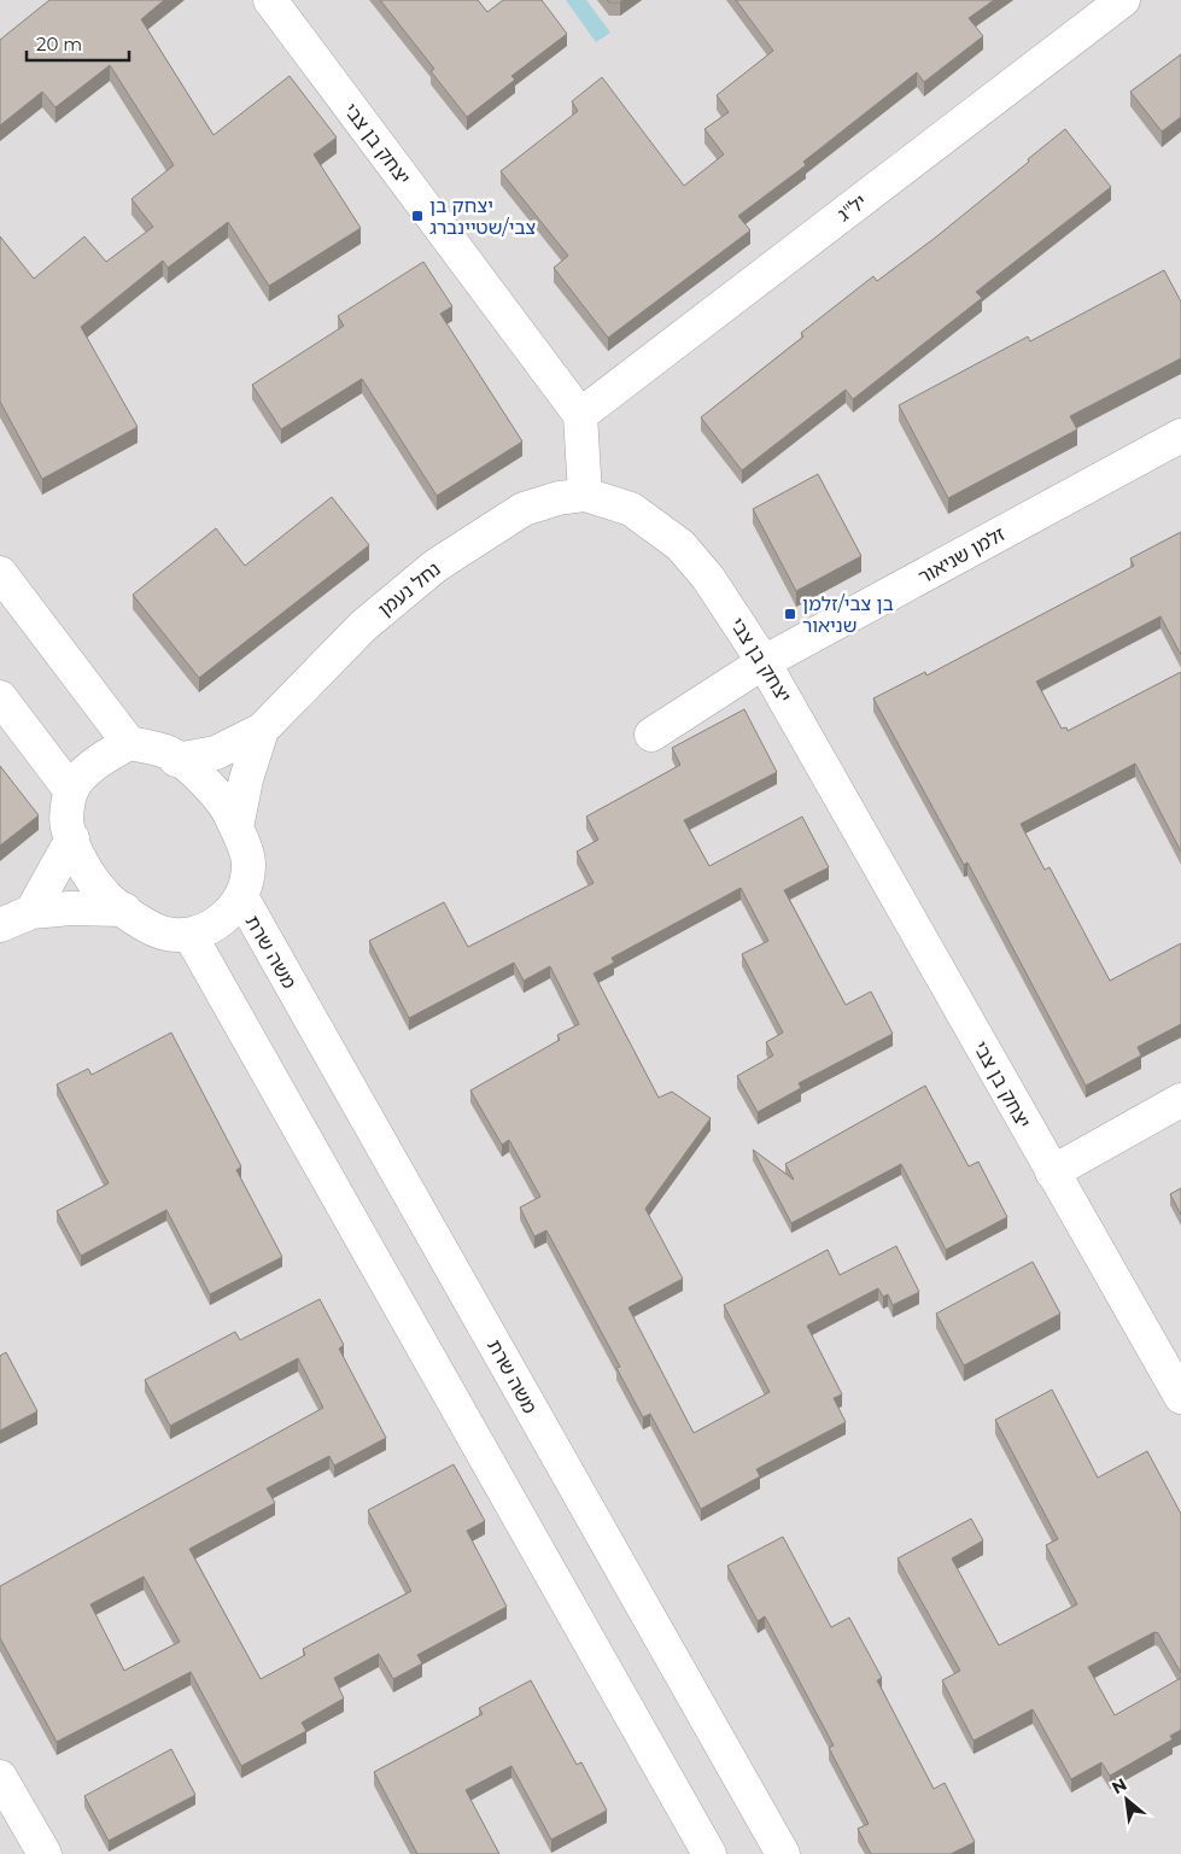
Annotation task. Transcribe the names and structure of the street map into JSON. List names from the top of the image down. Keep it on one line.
{"streets":{"street":["יצחק בן צבי","יל\"ג","זלמן שניאור","נחל נעמן","משה שרת"]},"crossings":[["יצחק בן צבי","יל\"ג"],["יצחק בן צבי","זלמן שניאור"],["יצחק בן צבי","נחל נעמן"],["נחל נעמן","משה שרת"]],"places":{"transit":["יצחק בן צבי/שטיינברג","בן צבי/זלמן שניאור"]},"scale_bar":"20 m","north":"top left"}
